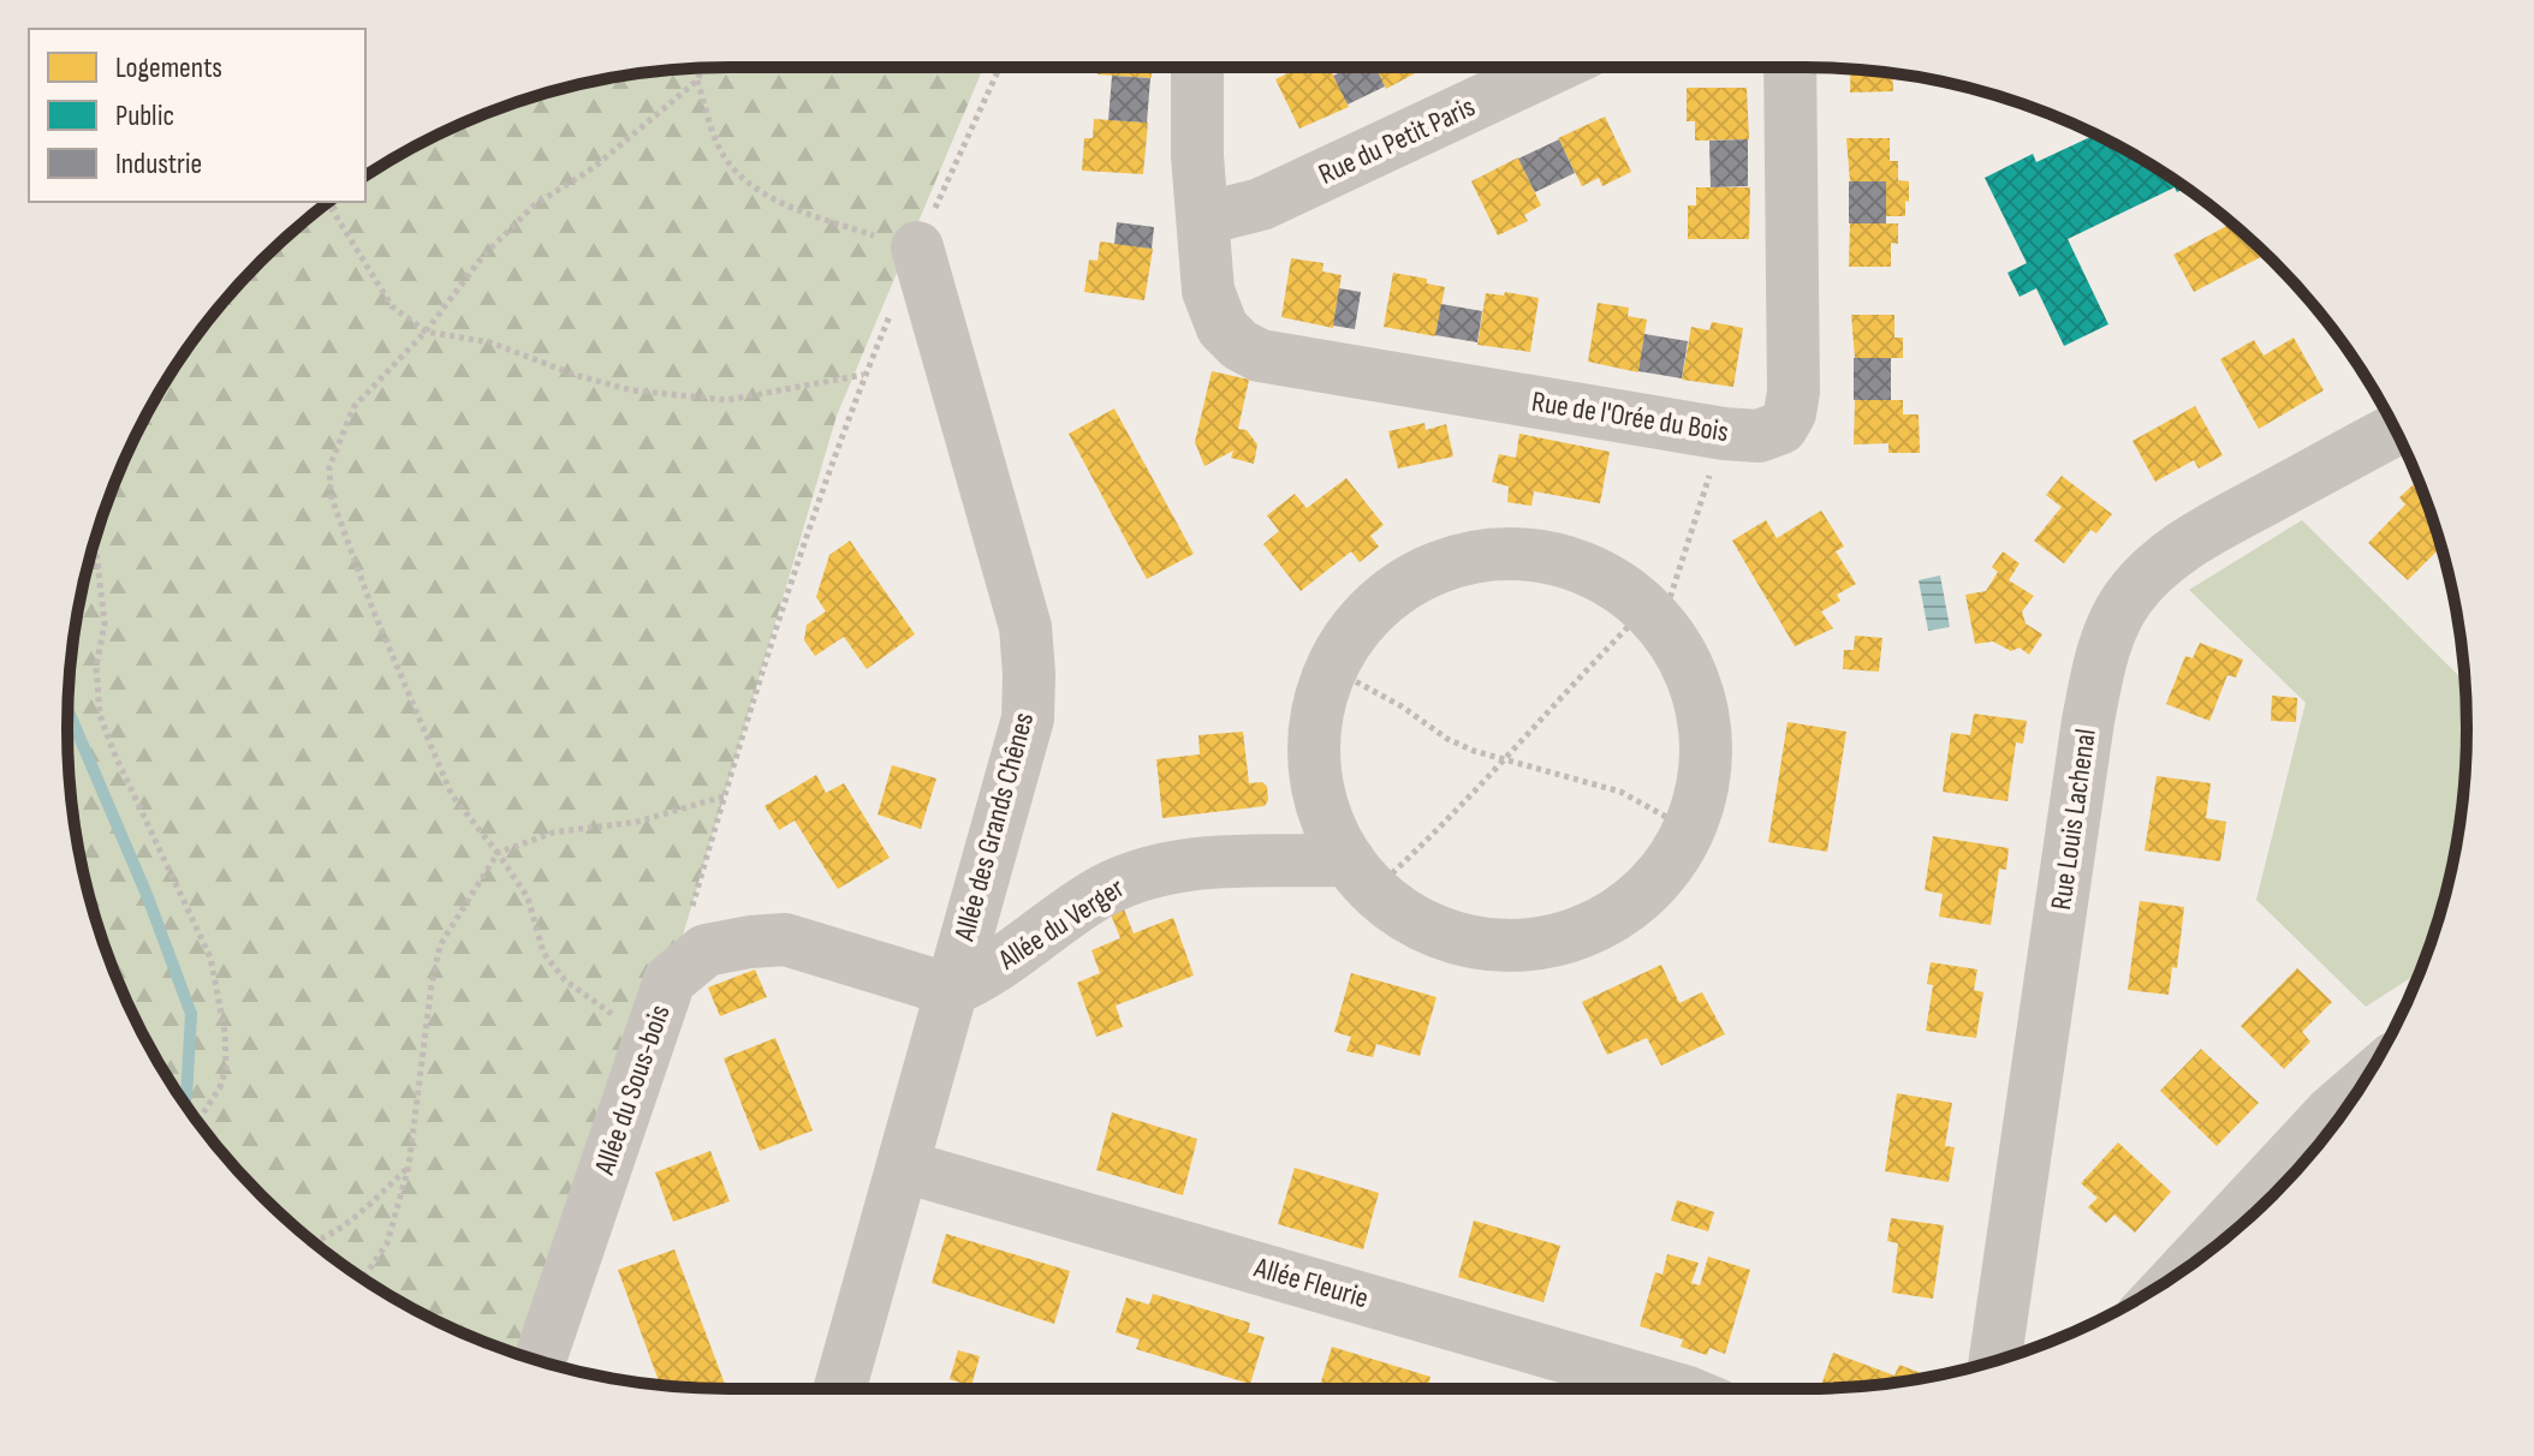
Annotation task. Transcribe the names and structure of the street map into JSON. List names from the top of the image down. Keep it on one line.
{"streets":{"street":["Rue du Petit Paris","Rue de l'Orée du Bois","Rue Louis Lachenal","Allée des Grands Chênes","Allée du Verger","Allée du Sous-bois","Allée Fleurie"]},"crossings":[["Rue du Petit Paris","Rue de l'Orée du Bois"],["Allée des Grands Chênes","Allée du Verger"],["Allée des Grands Chênes","Allée du Sous-bois"],["Allée des Grands Chênes","Allée Fleurie"],["Allée du Verger","Allée du Sous-bois"]],"legend":["Logements","Public","Industrie"]}
